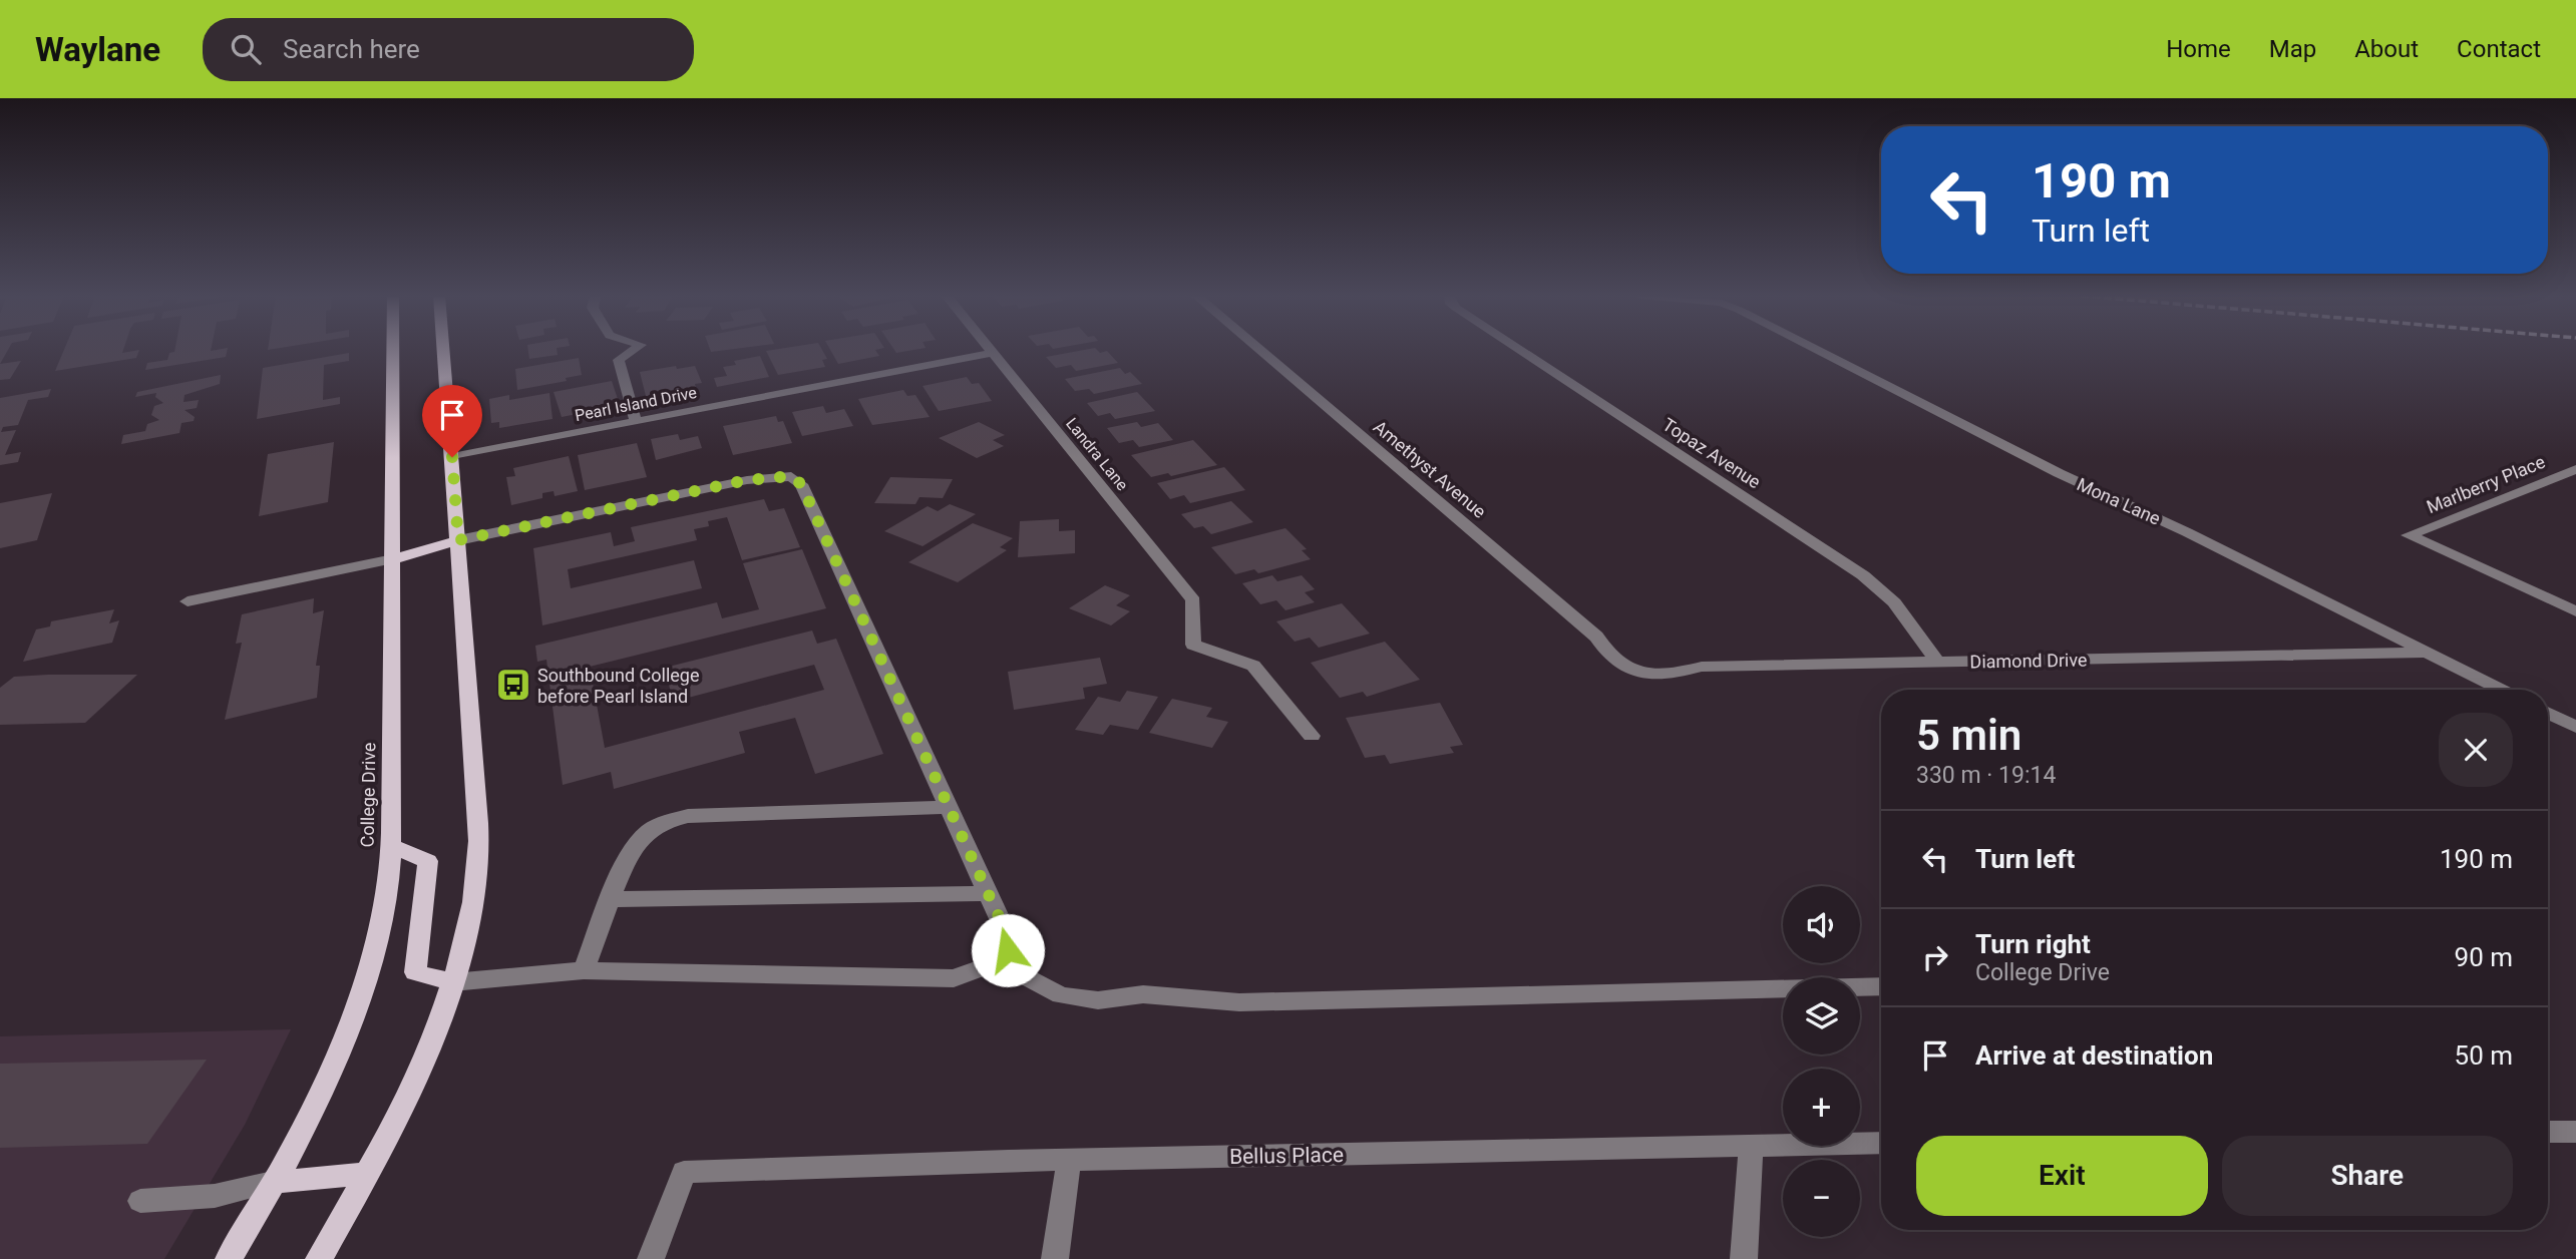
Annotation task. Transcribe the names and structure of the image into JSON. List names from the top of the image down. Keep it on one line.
{"streets":{"main road":["College Drive"],"street":["Pearl Island Drive","Topaz Avenue","Landra Lane","Amethyst Avenue","Marlberry Place","Mona Lane","Diamond Drive","Bellus Place"]},"crossings":[["Pearl Island Drive","Landra Lane"],["Topaz Avenue","Diamond Drive"],["Amethyst Avenue","Diamond Drive"],["Mona Lane","Diamond Drive"]],"places":{"bus stop":["Southbound College before Pearl Island"]},"page":{"header":"Waylane","search":"Search here","nav":["Home","Map","About","Contact"],"turn":["190 m","Turn left"],"heading":["5 min","330 m · 19:14"],"list":[{"name":"Turn left","value":"190 m"},{"name":"Turn right","note":"College Drive","value":"90 m"},{"name":"Arrive at destination","value":"50 m"}],"map_buttons":["+","−"],"buttons":["Exit","Share"]}}
